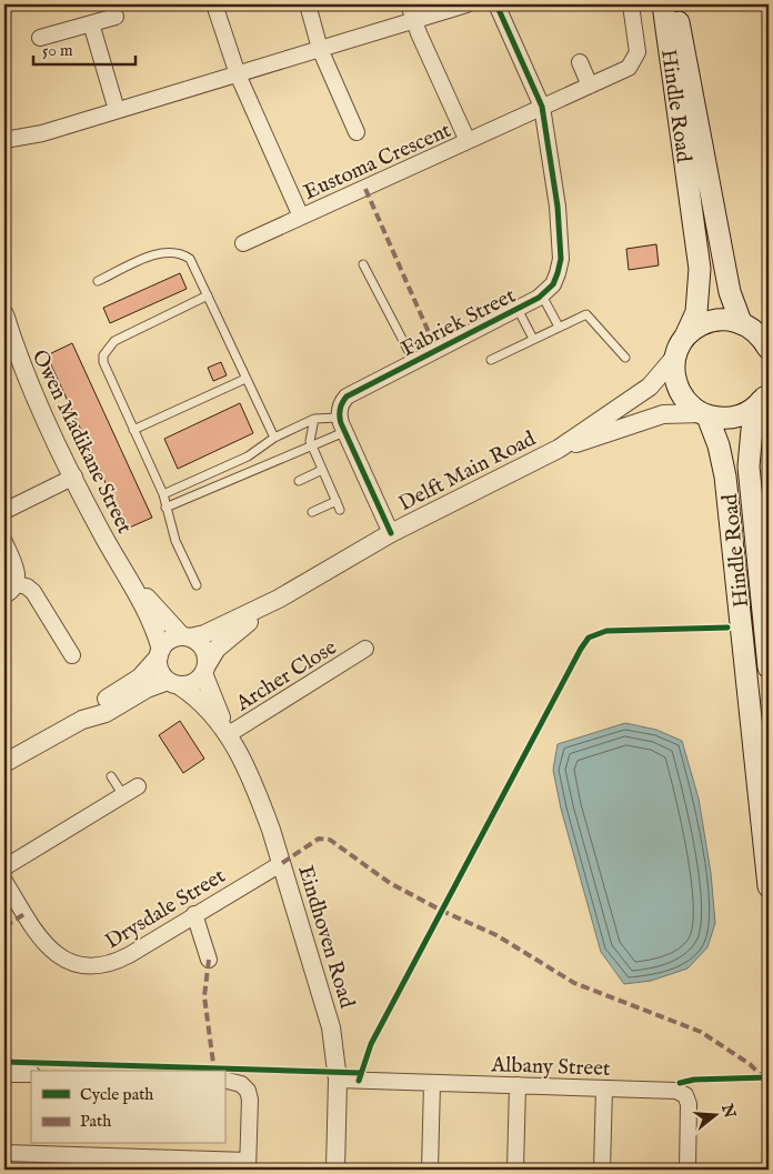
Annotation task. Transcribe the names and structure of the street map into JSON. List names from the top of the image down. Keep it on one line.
{"streets":{"main road":["Hindle Road"],"street":["Eustoma Crescent","Fabriek Street","Owen Madikane Street","Delft Main Road","Archer Close","Drysdale Street","Eindhoven Road","Albany Street"]},"crossings":[["Hindle Road","Delft Main Road"],["Eustoma Crescent","Fabriek Street"],["Owen Madikane Street","Delft Main Road"],["Owen Madikane Street","Eindhoven Road"],["Delft Main Road","Eindhoven Road"],["Archer Close","Eindhoven Road"],["Drysdale Street","Eindhoven Road"],["Eindhoven Road","Albany Street"]],"legend":["Cycle path","Path"],"scale_bar":"50 m","north":"right"}
